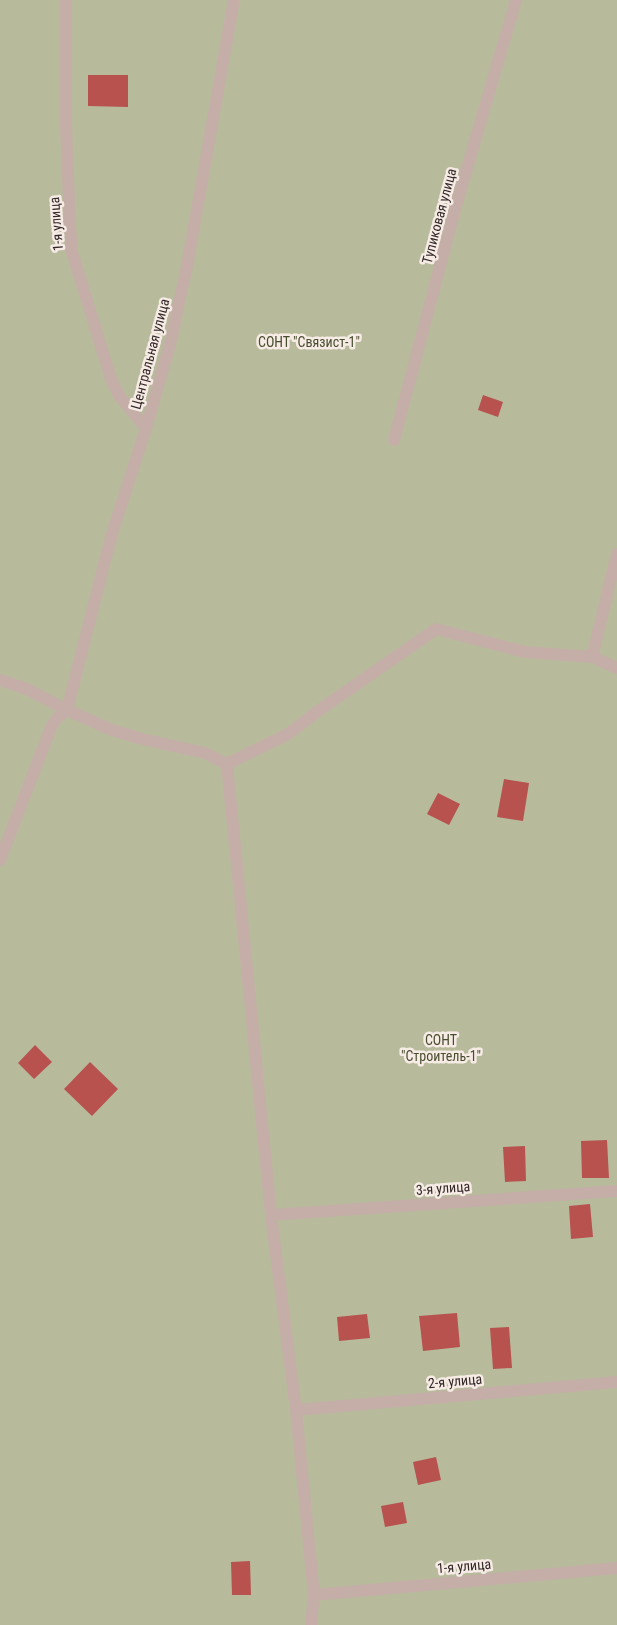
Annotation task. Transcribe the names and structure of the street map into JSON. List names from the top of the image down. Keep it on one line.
{"streets":{"street":["Тупиковая улица","1-я улица","Центральная улица","3-я улица","2-я улица"]},"crossings":[["1-я улица","Центральная улица"]],"parks":["СОНТ \"Связист-1\"","СОНТ \"Строитель-1\""]}
